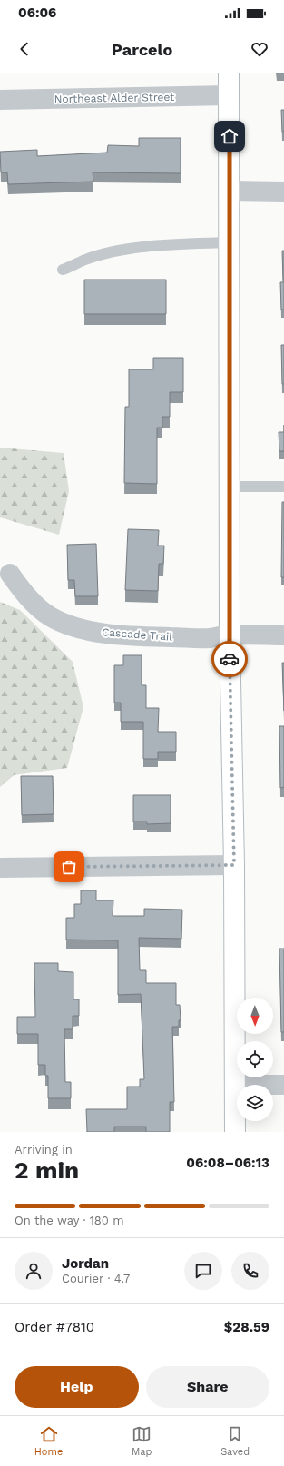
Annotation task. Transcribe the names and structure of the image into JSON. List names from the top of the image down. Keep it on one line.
{"streets":{"street":["Northeast Alder Street","Cascade Trail"]},"north":"bottom","page":{"status":"06:06","header":"Parcelo","heading":["2 min","Arriving in","06:08–06:13"],"panel":["Jordan","Courier · 4.7","Order #7810","$28.59"],"bar":"On the way · 180 m","buttons":["Help","Share"],"tabs":["Home","Map","Saved"]}}
